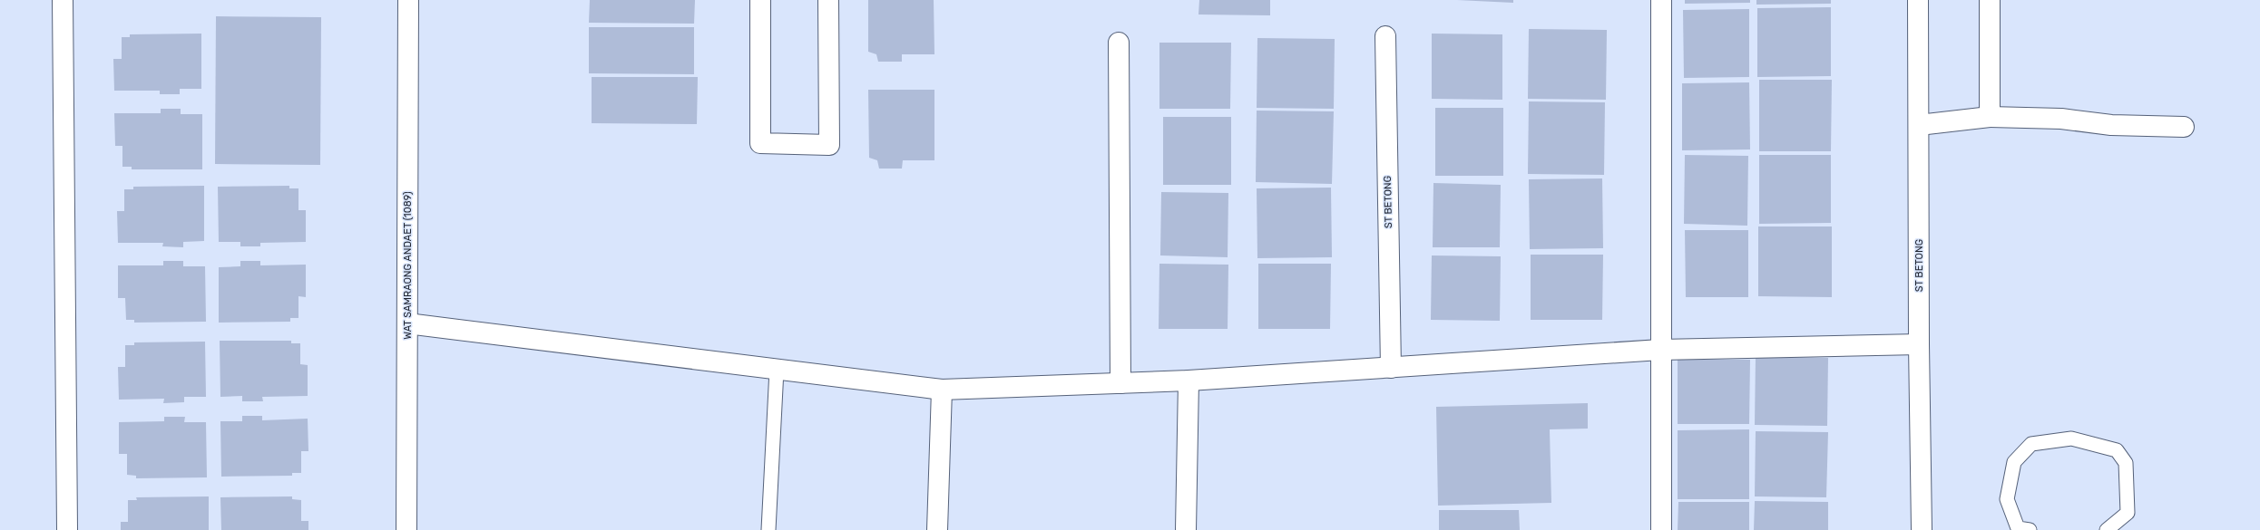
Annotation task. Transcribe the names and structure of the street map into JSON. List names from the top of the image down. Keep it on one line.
{"streets":{"street":["ST BETONG","WAT SAMRAONG ANDAET (1089)"]}}
